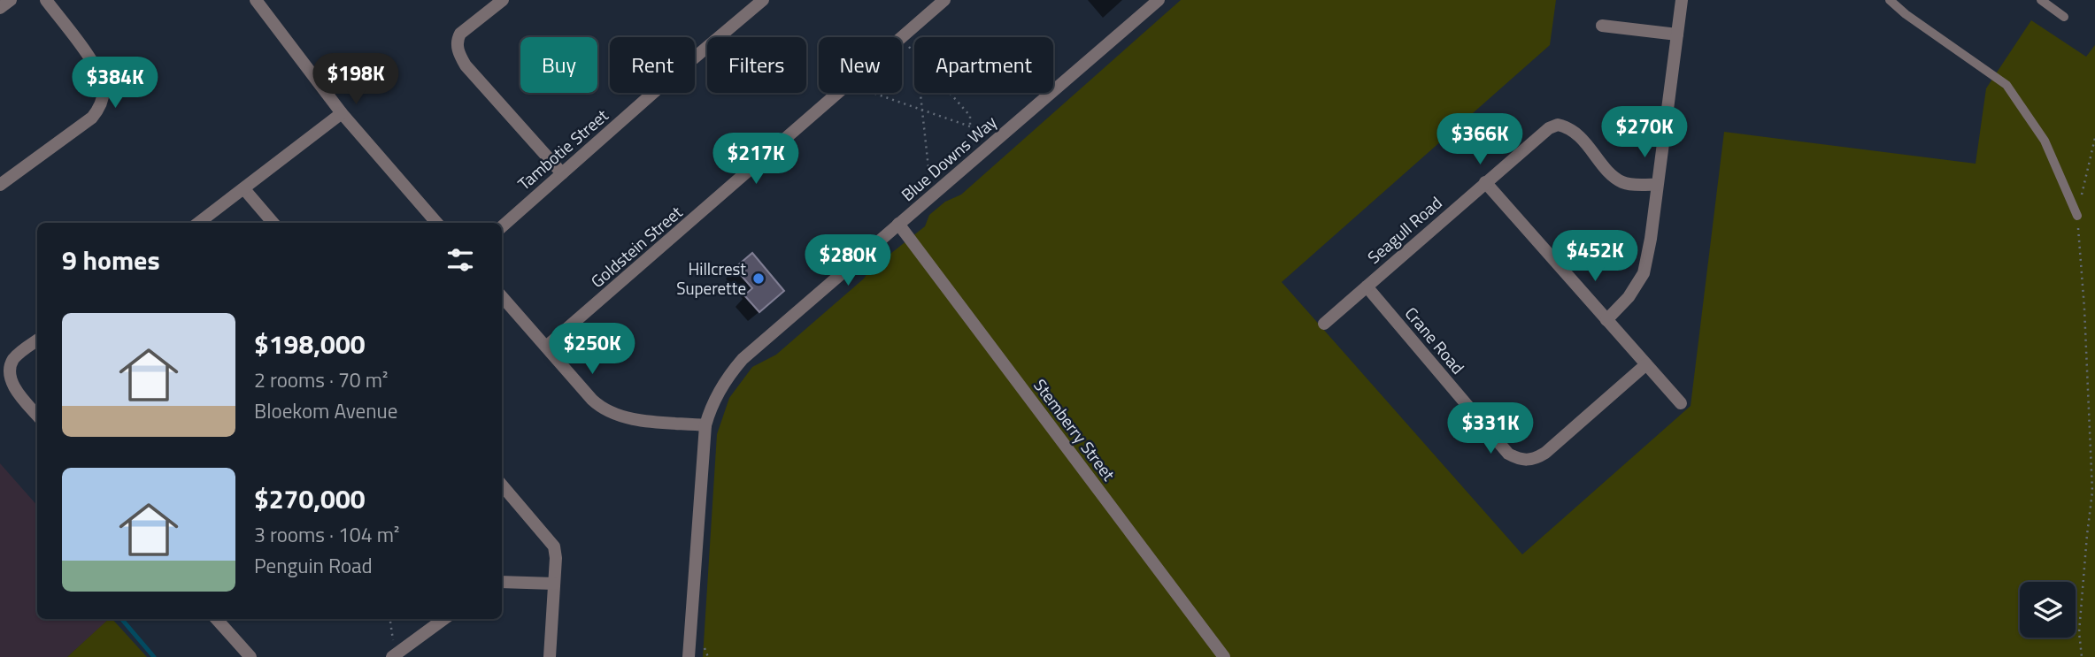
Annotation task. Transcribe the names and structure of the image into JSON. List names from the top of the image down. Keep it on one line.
{"streets":{"street":["Tambotie Street","Blue Downs Way","Seagull Road","Goldstein Street","Crane Road","Stemberry Street"]},"crossings":[["Blue Downs Way","Stemberry Street"],["Seagull Road","Crane Road"]],"places":["Hillcrest Superette"],"page":{"chip":["Buy","Rent","Filters","New","Apartment"],"price":["$198K","$384K","$270K","$366K","$217K","$452K","$280K","$250K","$331K"],"heading":"9 homes","list":[{"name":"$198,000","note":"2 rooms · 70 m² · Bloekom Avenue"},{"name":"$270,000","note":"3 rooms · 104 m² · Penguin Road"}]}}
